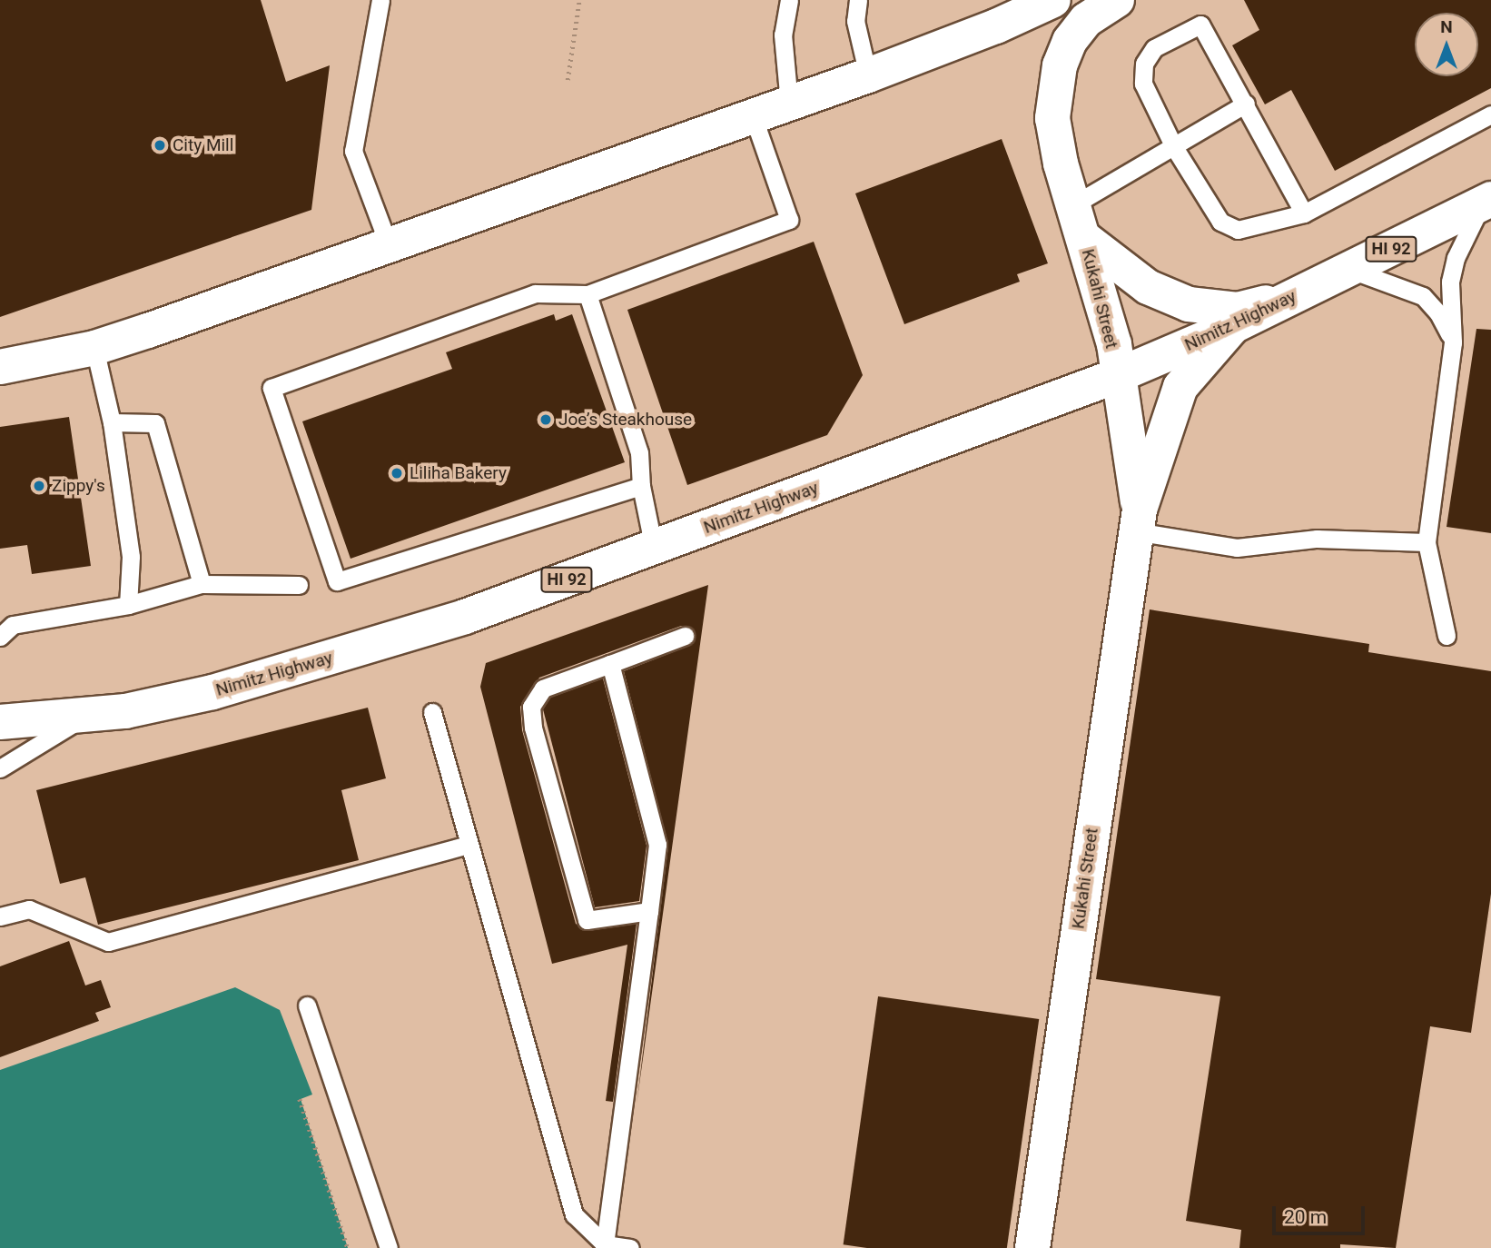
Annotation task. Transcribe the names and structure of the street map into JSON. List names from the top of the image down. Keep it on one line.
{"streets":{"main road":["HI 92","Kukahi Street","Nimitz Highway"]},"crossings":[["Kukahi Street","Nimitz Highway"]],"places":["City Mill","Joe’s Steakhouse","Liliha Bakery","Zippy's"],"scale_bar":"20 m","north":"top"}
